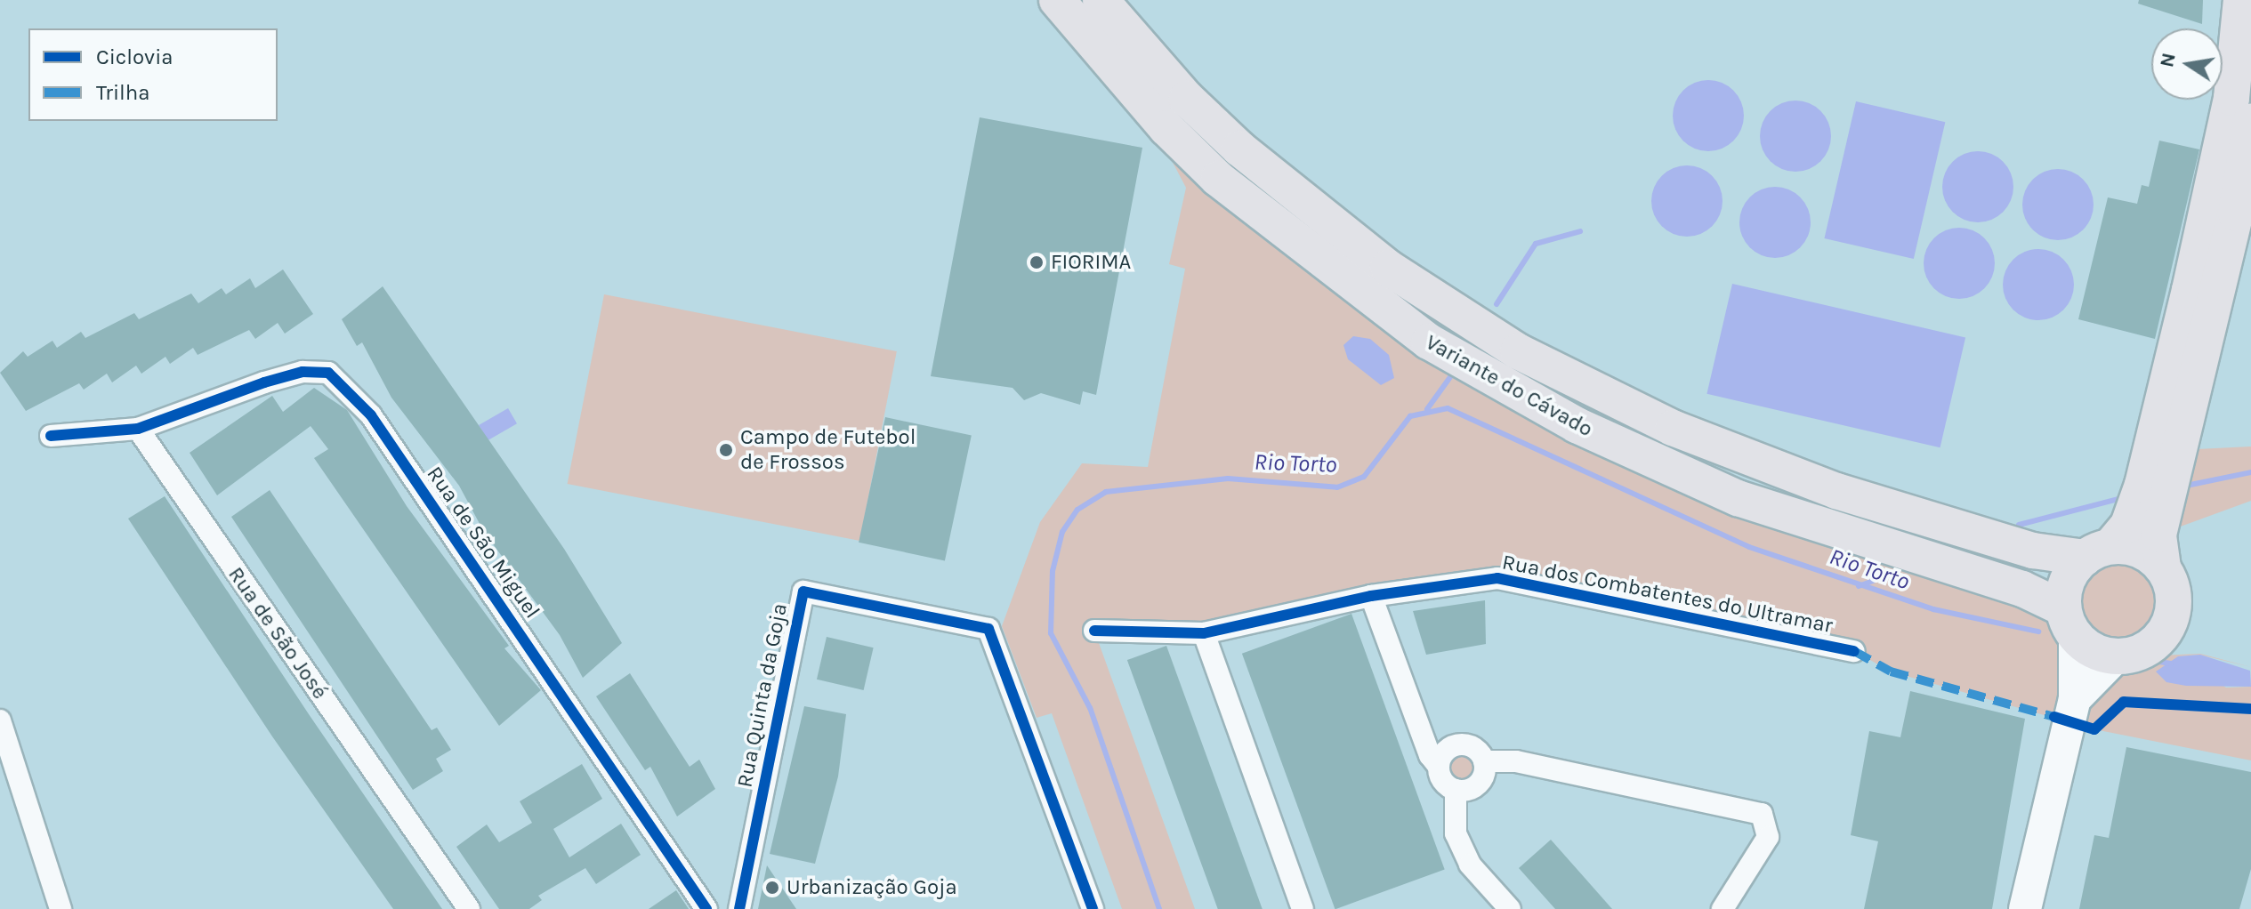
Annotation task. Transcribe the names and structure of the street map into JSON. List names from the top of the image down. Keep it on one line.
{"streets":{"main road":["Variante do Cávado"],"street":["Rua de São Miguel","Rua dos Combatentes do Ultramar","Rua de São José","Rua Quinta da Goja"]},"crossings":[["Rua de São Miguel","Rua de São José"]],"water":["Rio Torto"],"places":["FIORIMA","Campo de Futebol de Frossos","Urbanização Goja"],"legend":["Ciclovia","Trilha"],"north":"left"}
